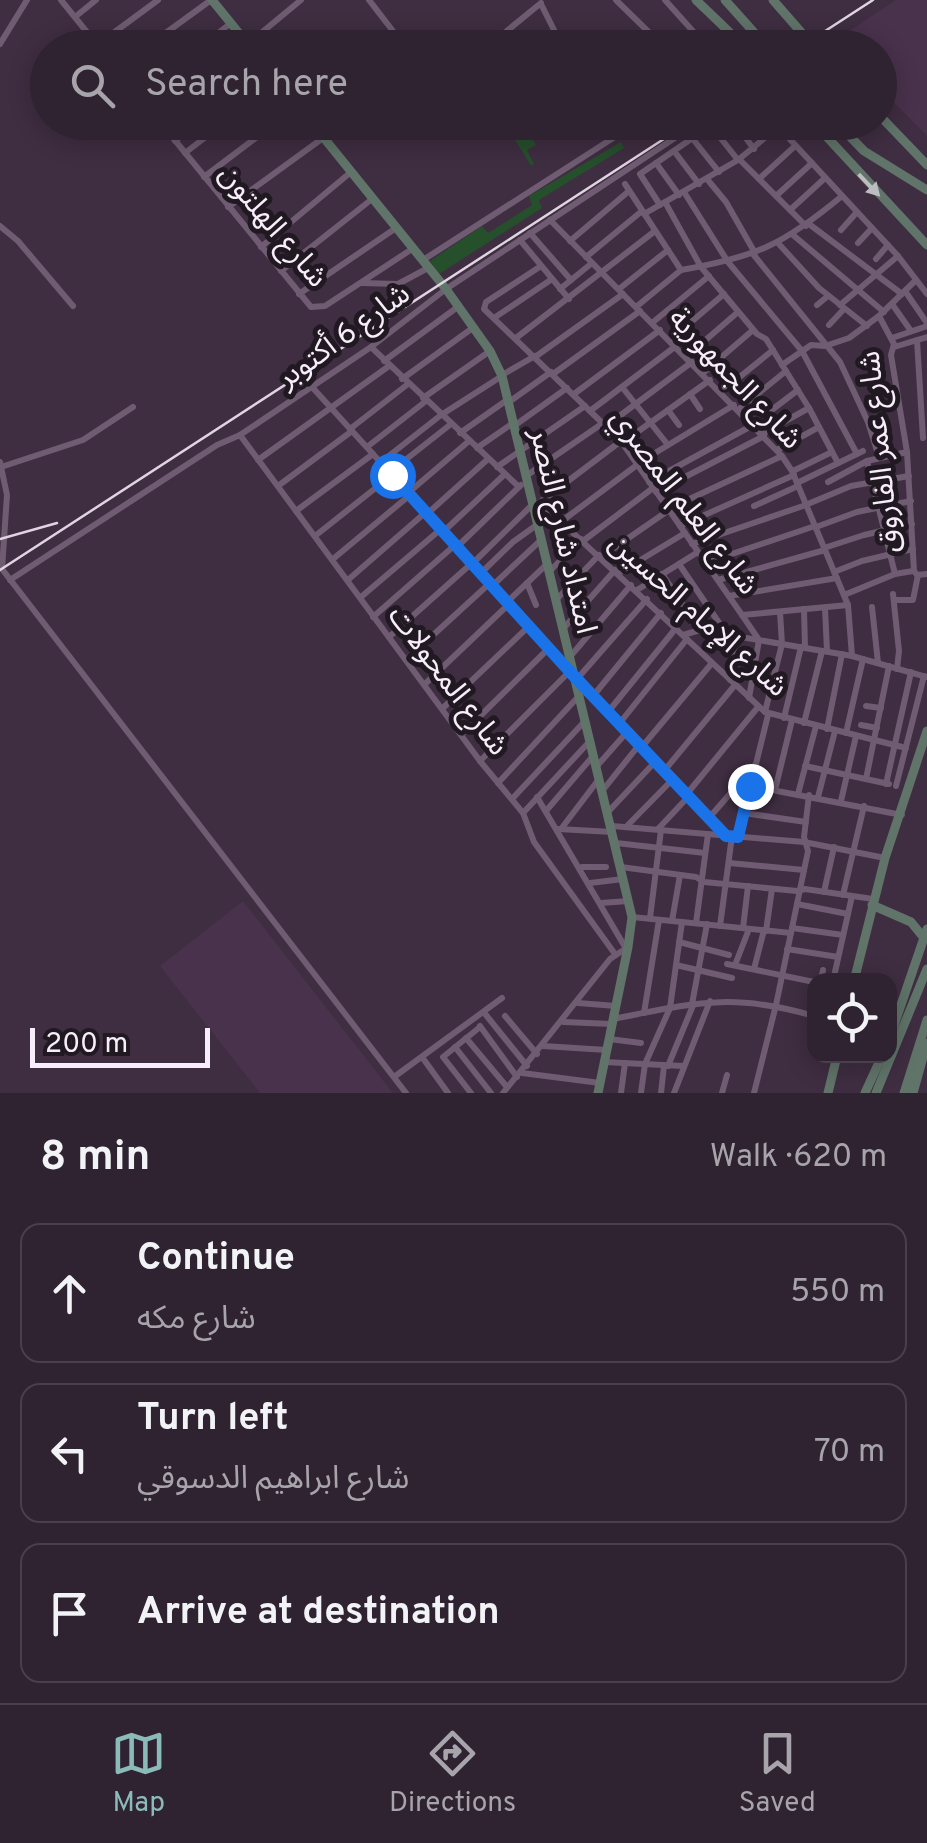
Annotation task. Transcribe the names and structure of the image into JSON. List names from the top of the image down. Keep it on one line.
{"streets":{"street":["شارع الهلتون","شارع 6 أكتوبر","شارع الجمهورية","شارع عمر الفاروق","شارع العلم المصري","امتداد شارع النصر","شارع الإمام الحسين","شارع المحولات"]},"crossings":[["شارع الهلتون","شارع 6 أكتوبر"],["شارع 6 أكتوبر","شارع الجمهورية"],["شارع 6 أكتوبر","امتداد شارع النصر"],["شارع 6 أكتوبر","شارع المحولات"],["امتداد شارع النصر","شارع الإمام الحسين"]],"scale_bar":"200 m","page":{"search":"Search here","scale":"200 m","heading":["8 min","Walk · 620 m"],"list":[["Continue","شارع مكه","550 m"],["Turn left","شارع ابراهيم الدسوقي","70 m"],"Arrive at destination"],"nav":["Map","Directions","Saved"]}}
